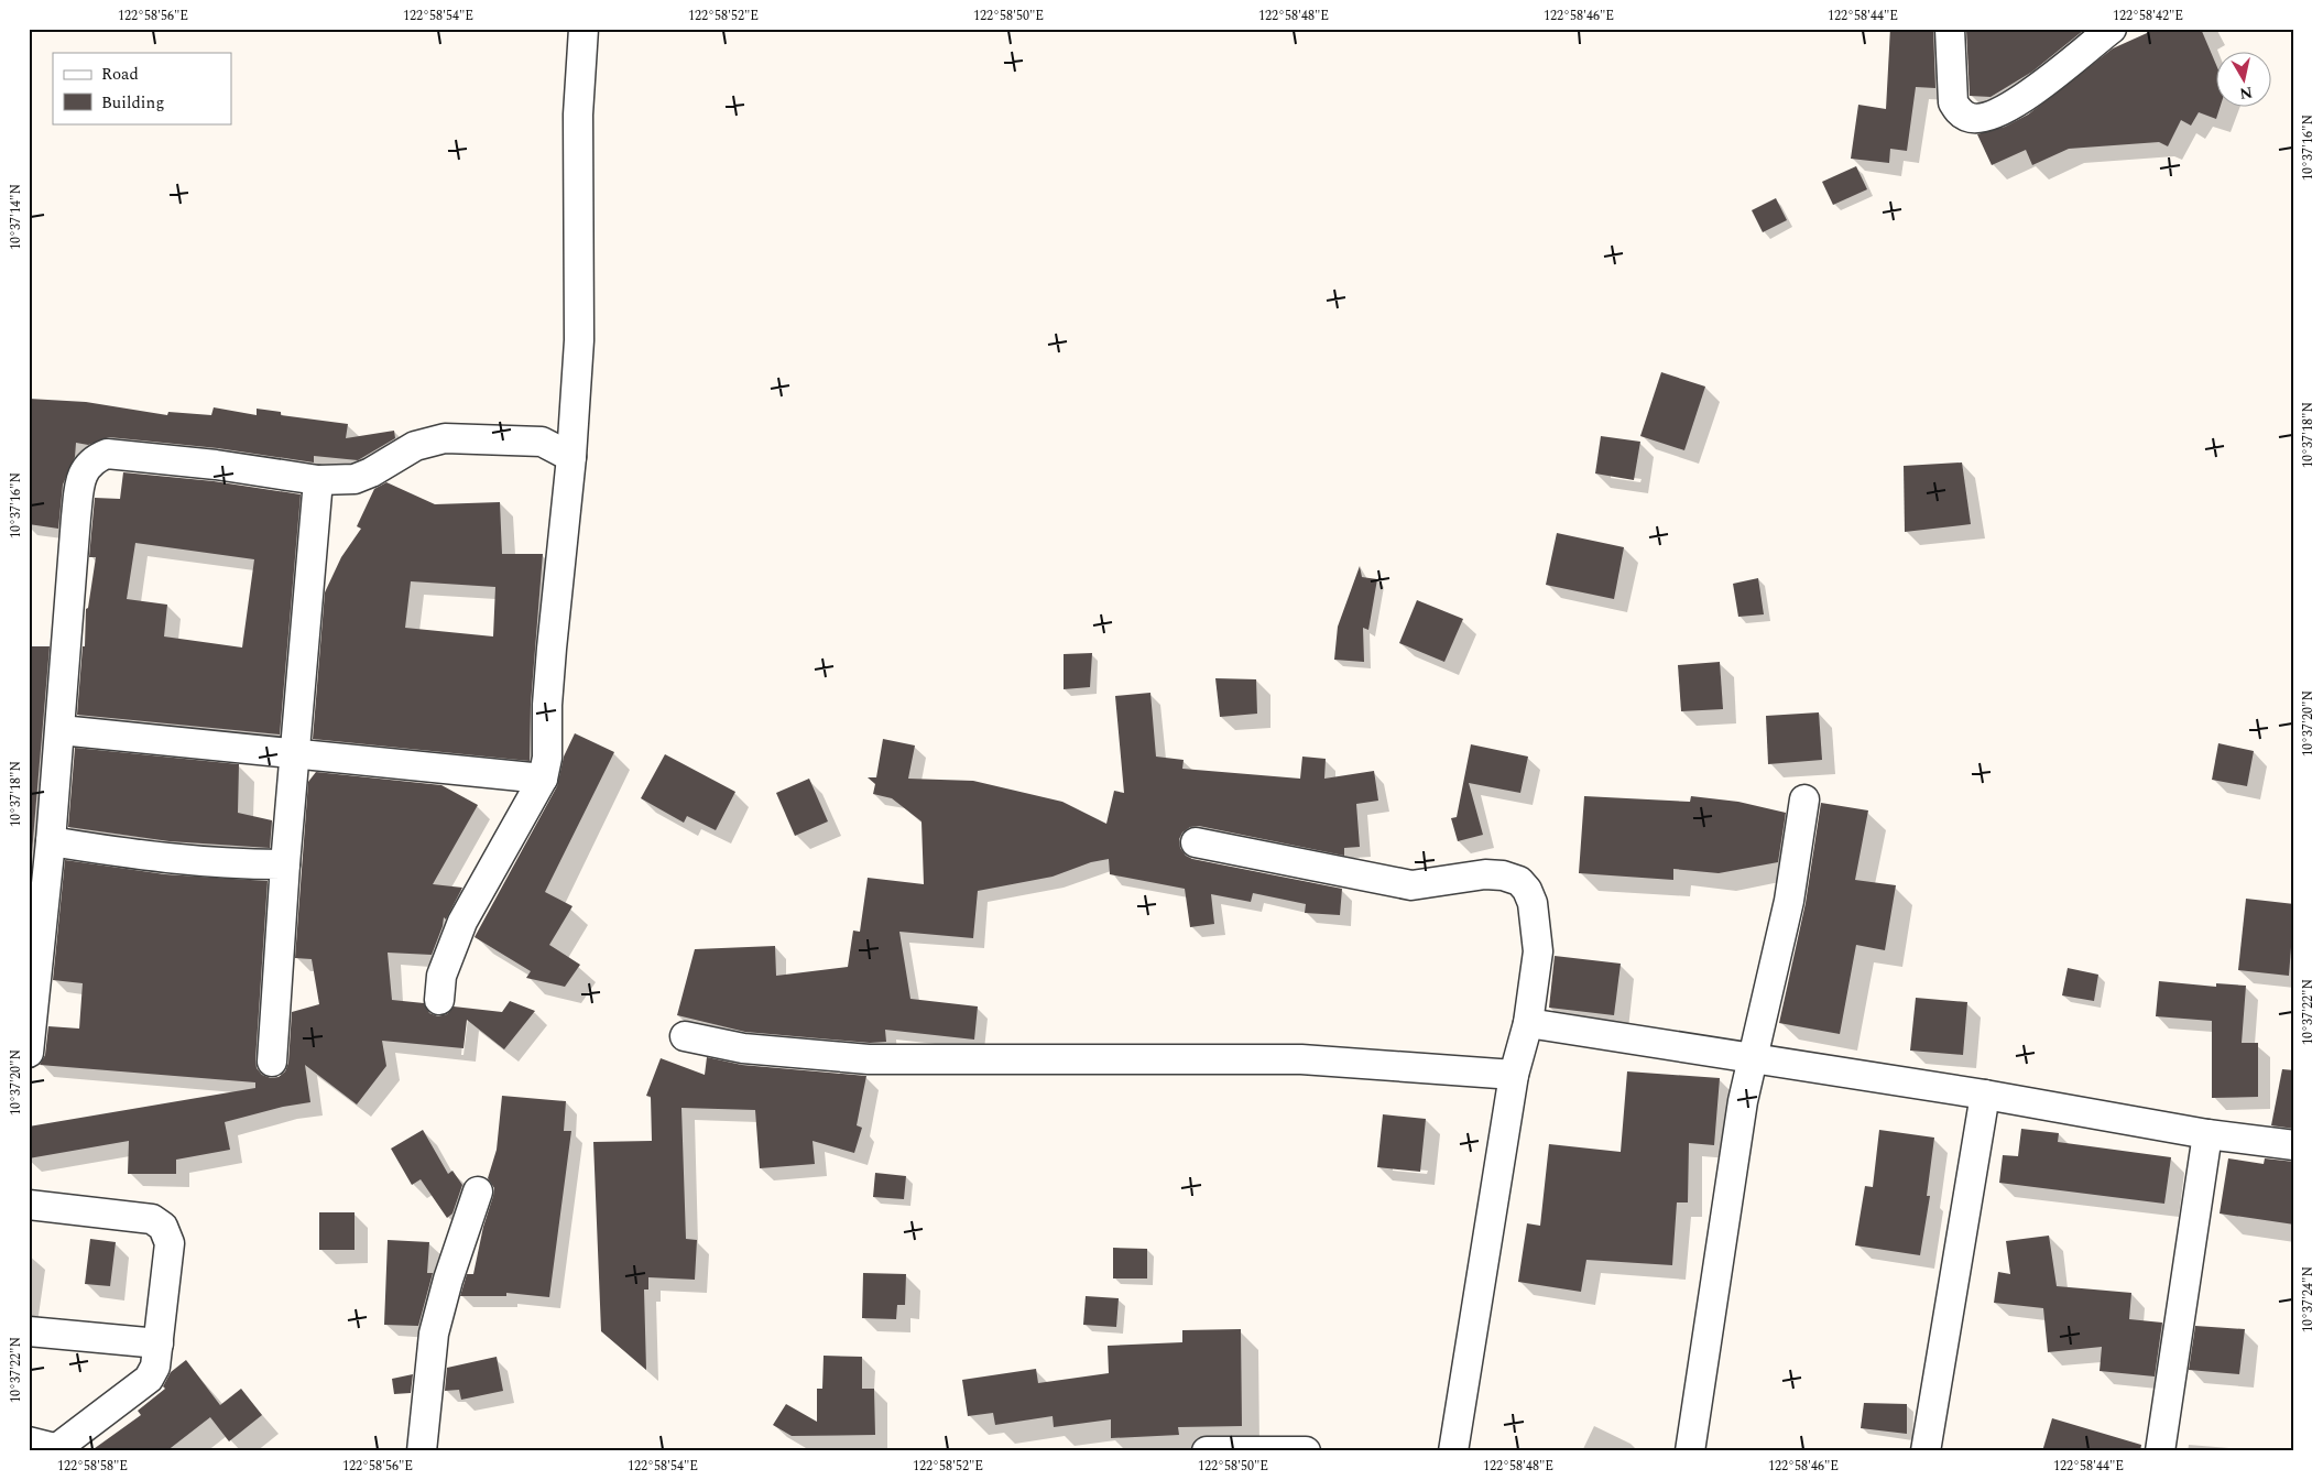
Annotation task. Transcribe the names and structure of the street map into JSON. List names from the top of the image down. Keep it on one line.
{"legend":["Road","Building"],"north":"bottom","coordinates":["122°58'56\"E","122°58'54\"E","122°58'52\"E","122°58'50\"E","122°58'48\"E","122°58'46\"E","122°58'44\"E","122°58'42\"E","10°37'16\"N","10°37'14\"N","10°37'18\"N","10°37'20\"N","10°37'22\"N","10°37'24\"N","122°58'58\"E"]}
